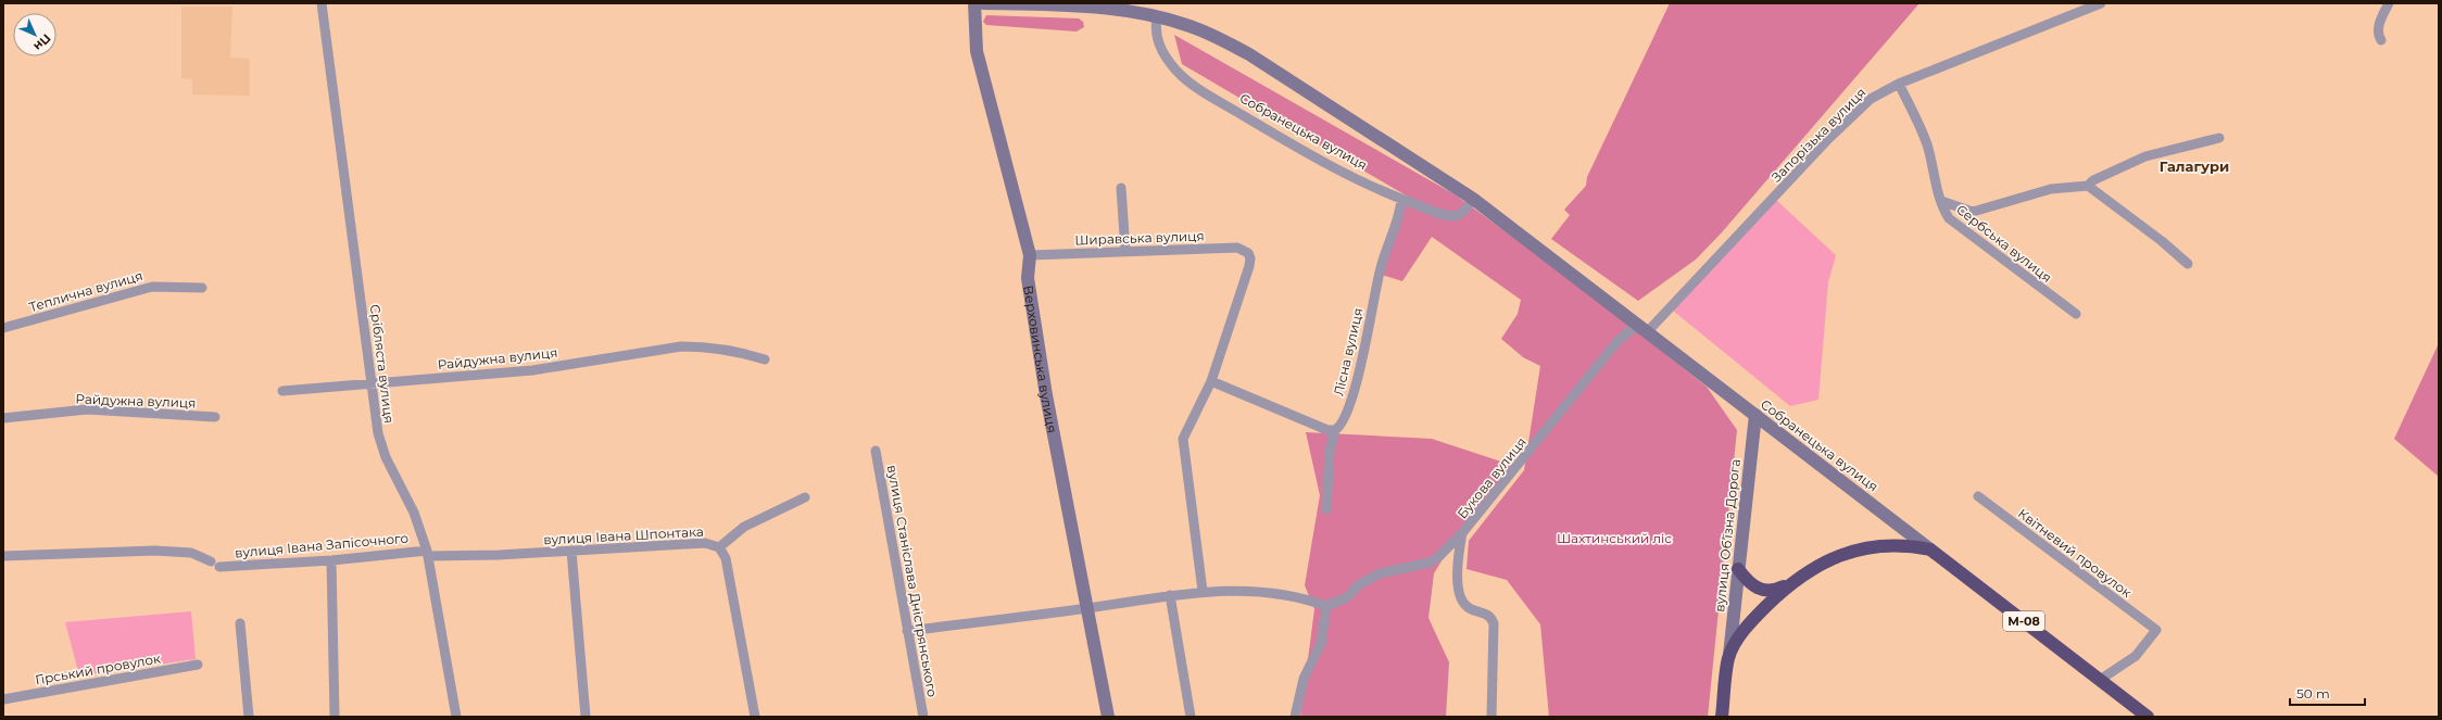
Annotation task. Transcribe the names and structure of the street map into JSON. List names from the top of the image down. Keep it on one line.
{"streets":{"highway":["Собранецька вулиця","вулиця Обʼїзна Дорога","М-08"],"main road":["Верховинська вулиця"],"street":["Запорізька вулиця","Ширавська вулиця","Сербська вулиця","Теплична вулиця","Лісна вулиця","Райдужна вулиця","Срібляста вулиця","Букова вулиця","вулиця Івана Шпонтака","вулиця Івана Запісочного","Квітневий провулок","вулиця Станіслава Дністрянського","Гірський провулок"]},"crossings":[["Собранецька вулиця","Запорізька вулиця"],["Собранецька вулиця","Лісна вулиця"],["Собранецька вулиця","Букова вулиця"],["Собранецька вулиця","вулиця Обʼїзна Дорога"],["Собранецька вулиця","Квітневий провулок"],["Запорізька вулиця","Сербська вулиця"],["Запорізька вулиця","Букова вулиця"],["Ширавська вулиця","Верховинська вулиця"],["Райдужна вулиця","Срібляста вулиця"],["Срібляста вулиця","вулиця Івана Шпонтака"],["Срібляста вулиця","вулиця Івана Запісочного"],["вулиця Івана Шпонтака","вулиця Івана Запісочного"]],"districts":["Галагури"],"parks":["Шахтинський ліс"],"scale_bar":"50 m","north":"bottom right"}
